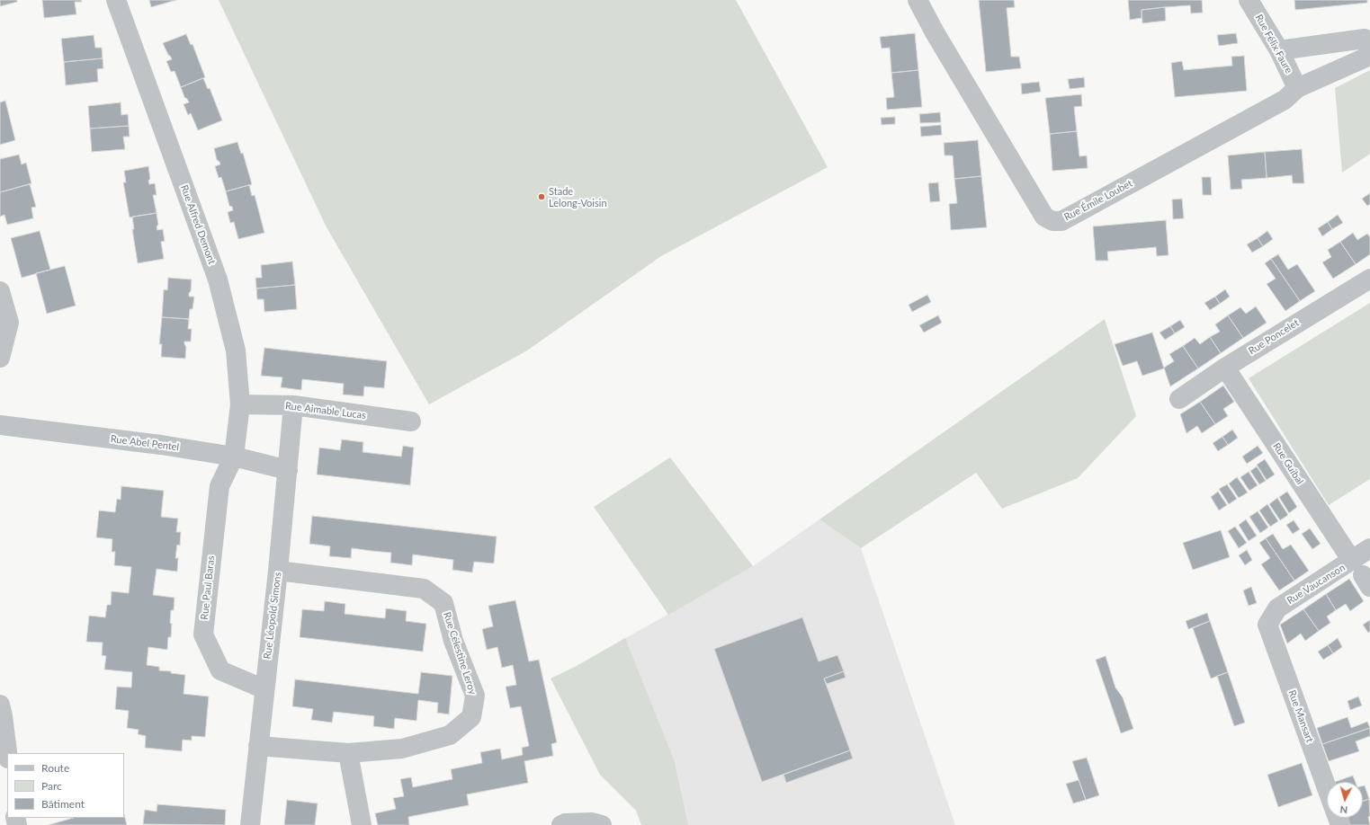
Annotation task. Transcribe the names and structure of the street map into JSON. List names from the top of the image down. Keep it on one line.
{"streets":{"street":["Rue Félix Faure","Rue Émile Loubet","Rue Alfred Demont","Rue Poncelet","Rue Aimable Lucas","Rue Abel Pentel","Rue Guibal","Rue Vaucanson","Rue Paul Baras","Rue Léopold Simons","Rue Célestine Leroy","Rue Mansart"]},"crossings":[["Rue Félix Faure","Rue Émile Loubet"],["Rue Alfred Demont","Rue Aimable Lucas"],["Rue Alfred Demont","Rue Abel Pentel"],["Rue Alfred Demont","Rue Paul Baras"],["Rue Poncelet","Rue Guibal"],["Rue Aimable Lucas","Rue Léopold Simons"],["Rue Abel Pentel","Rue Paul Baras"],["Rue Abel Pentel","Rue Léopold Simons"],["Rue Guibal","Rue Vaucanson"],["Rue Vaucanson","Rue Mansart"],["Rue Paul Baras","Rue Léopold Simons"],["Rue Léopold Simons","Rue Célestine Leroy"]],"places":["Stade Lelong-Voisin"],"legend":["Route","Parc","Bâtiment"],"north":"bottom"}
